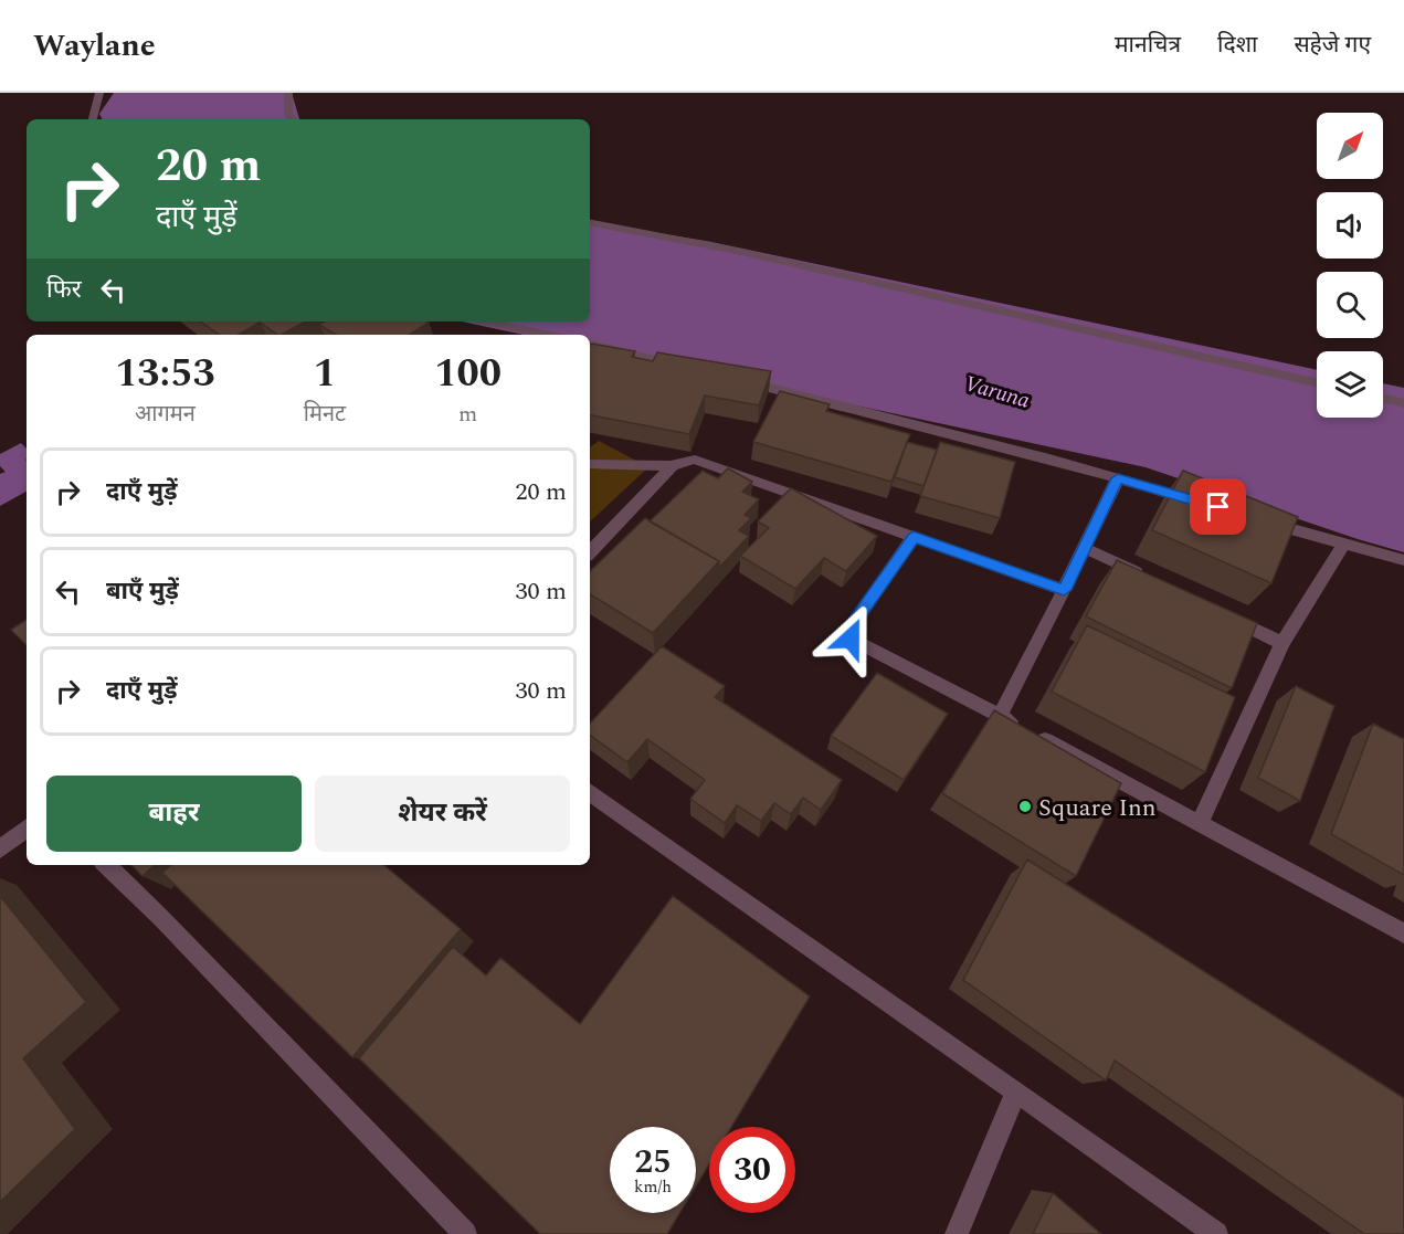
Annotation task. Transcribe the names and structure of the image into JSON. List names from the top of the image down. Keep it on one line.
{"water":["Varuna"],"places":["Square Inn"],"north":"top right","page":{"header":"Waylane","nav":["मानचित्र","दिशा","सहेजे गए"],"turn":["20 m","दाएँ मुड़ें"],"then":"फिर","eta":["13:53","आगमन","1","मिनट","100","m"],"list":[{"name":"दाएँ मुड़ें","value":"20 m"},{"name":"बाएँ मुड़ें","value":"30 m"},{"name":"दाएँ मुड़ें","value":"30 m"}],"buttons":["बाहर","शेयर करें"],"speed":"25 km/h","limit":"30"}}
